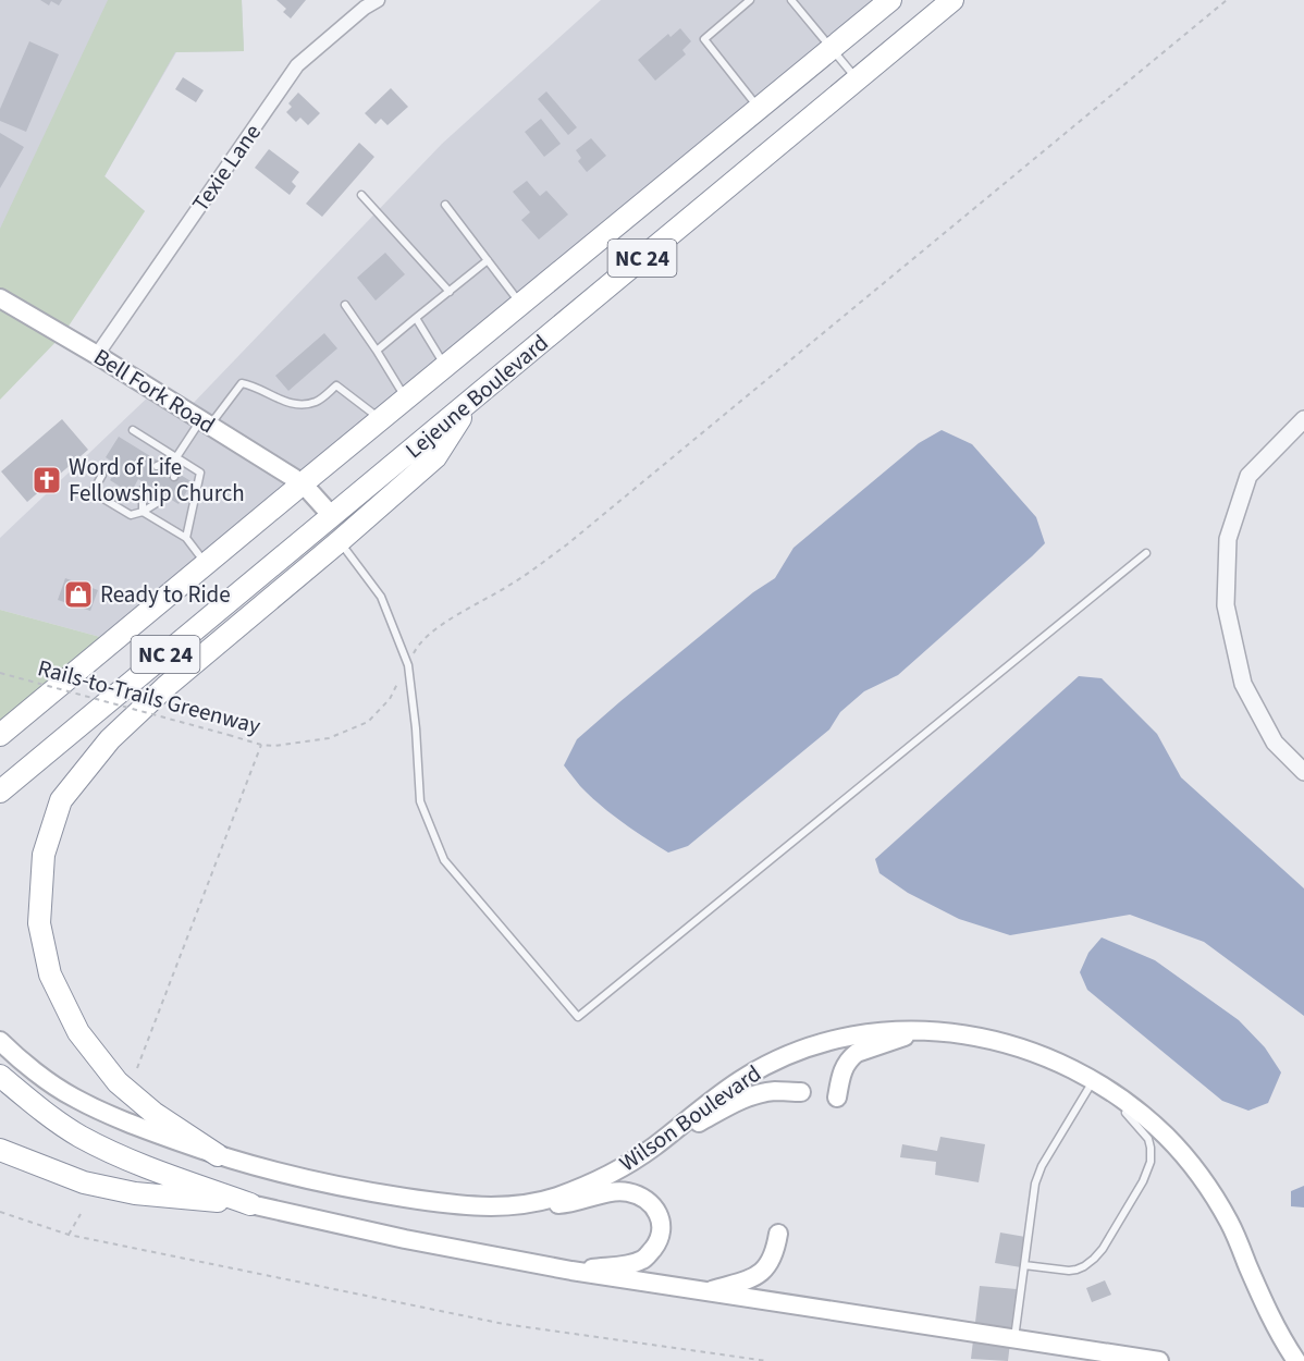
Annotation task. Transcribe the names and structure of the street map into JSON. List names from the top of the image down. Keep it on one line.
{"streets":{"highway":["NC 24","Lejeune Boulevard"],"main road":["Bell Fork Road","Wilson Boulevard"],"street":["Texie Lane"],"path":["Rails-to-Trails Greenway"]},"crossings":[["Texie Lane","Bell Fork Road"],["Bell Fork Road","Lejeune Boulevard"]],"places":{"church":["Word of Life Fellowship Church"],"shop":["Ready to Ride"]}}
